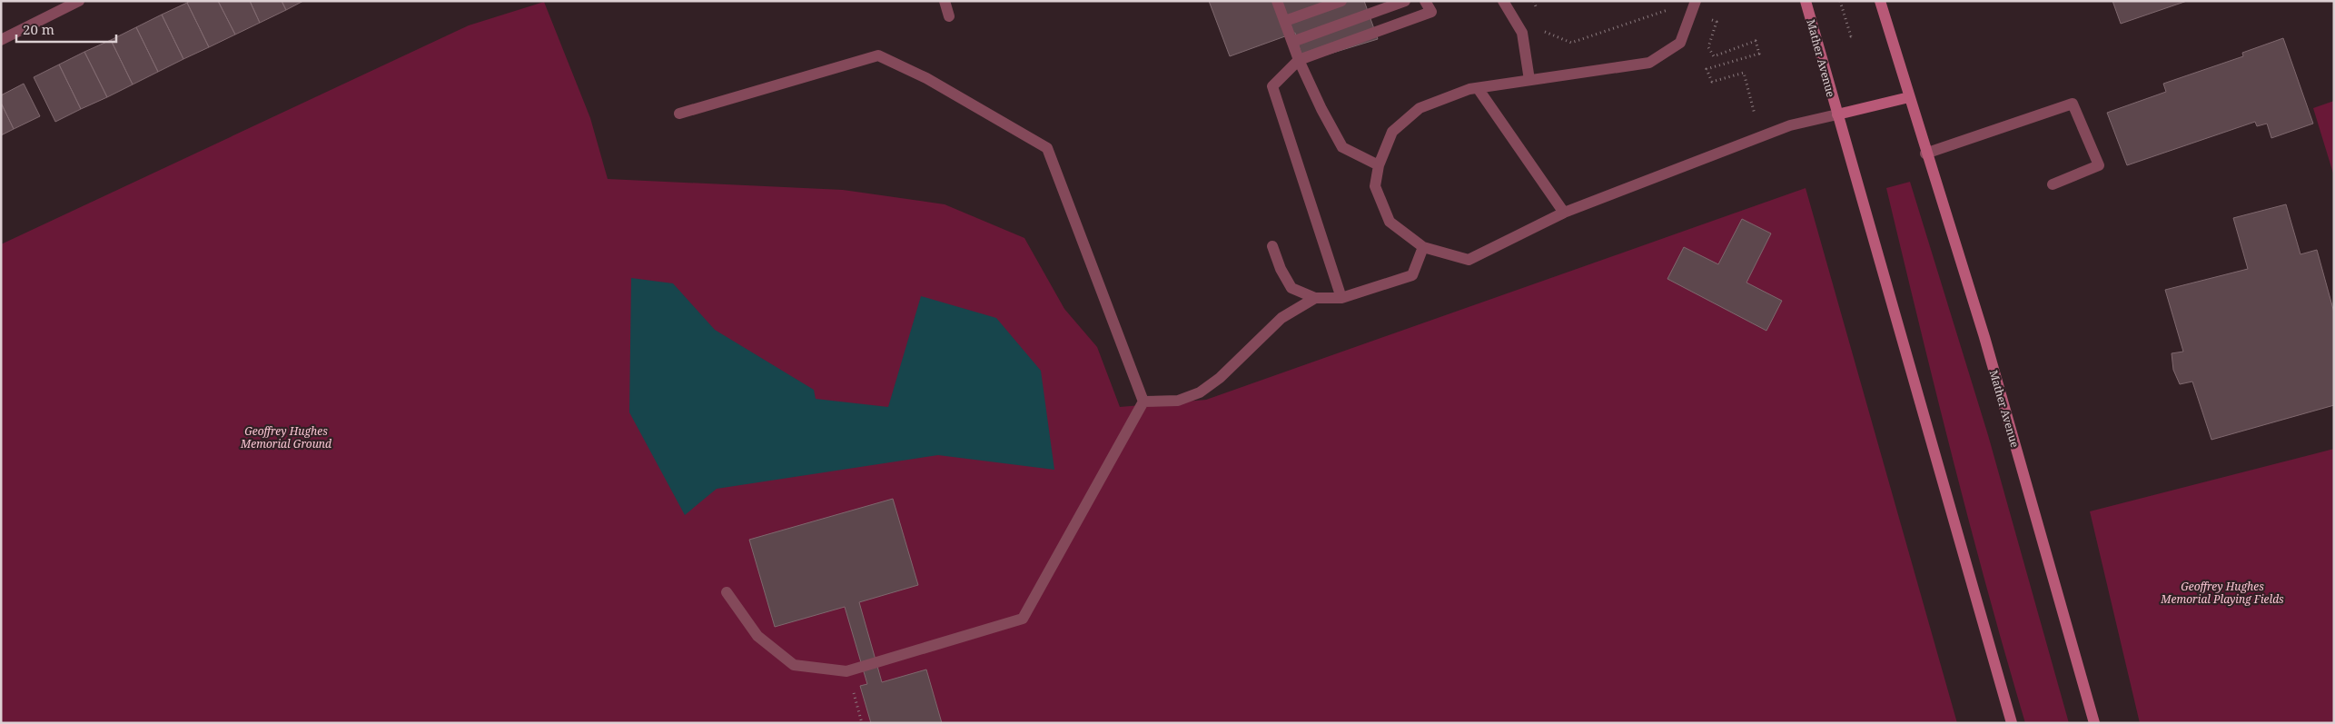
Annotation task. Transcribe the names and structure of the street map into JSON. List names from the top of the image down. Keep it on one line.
{"streets":{"main road":["Mather Avenue"]},"parks":["Geoffrey Hughes Memorial Ground","Geoffrey Hughes Memorial Playing Fields"],"scale_bar":"20 m"}
